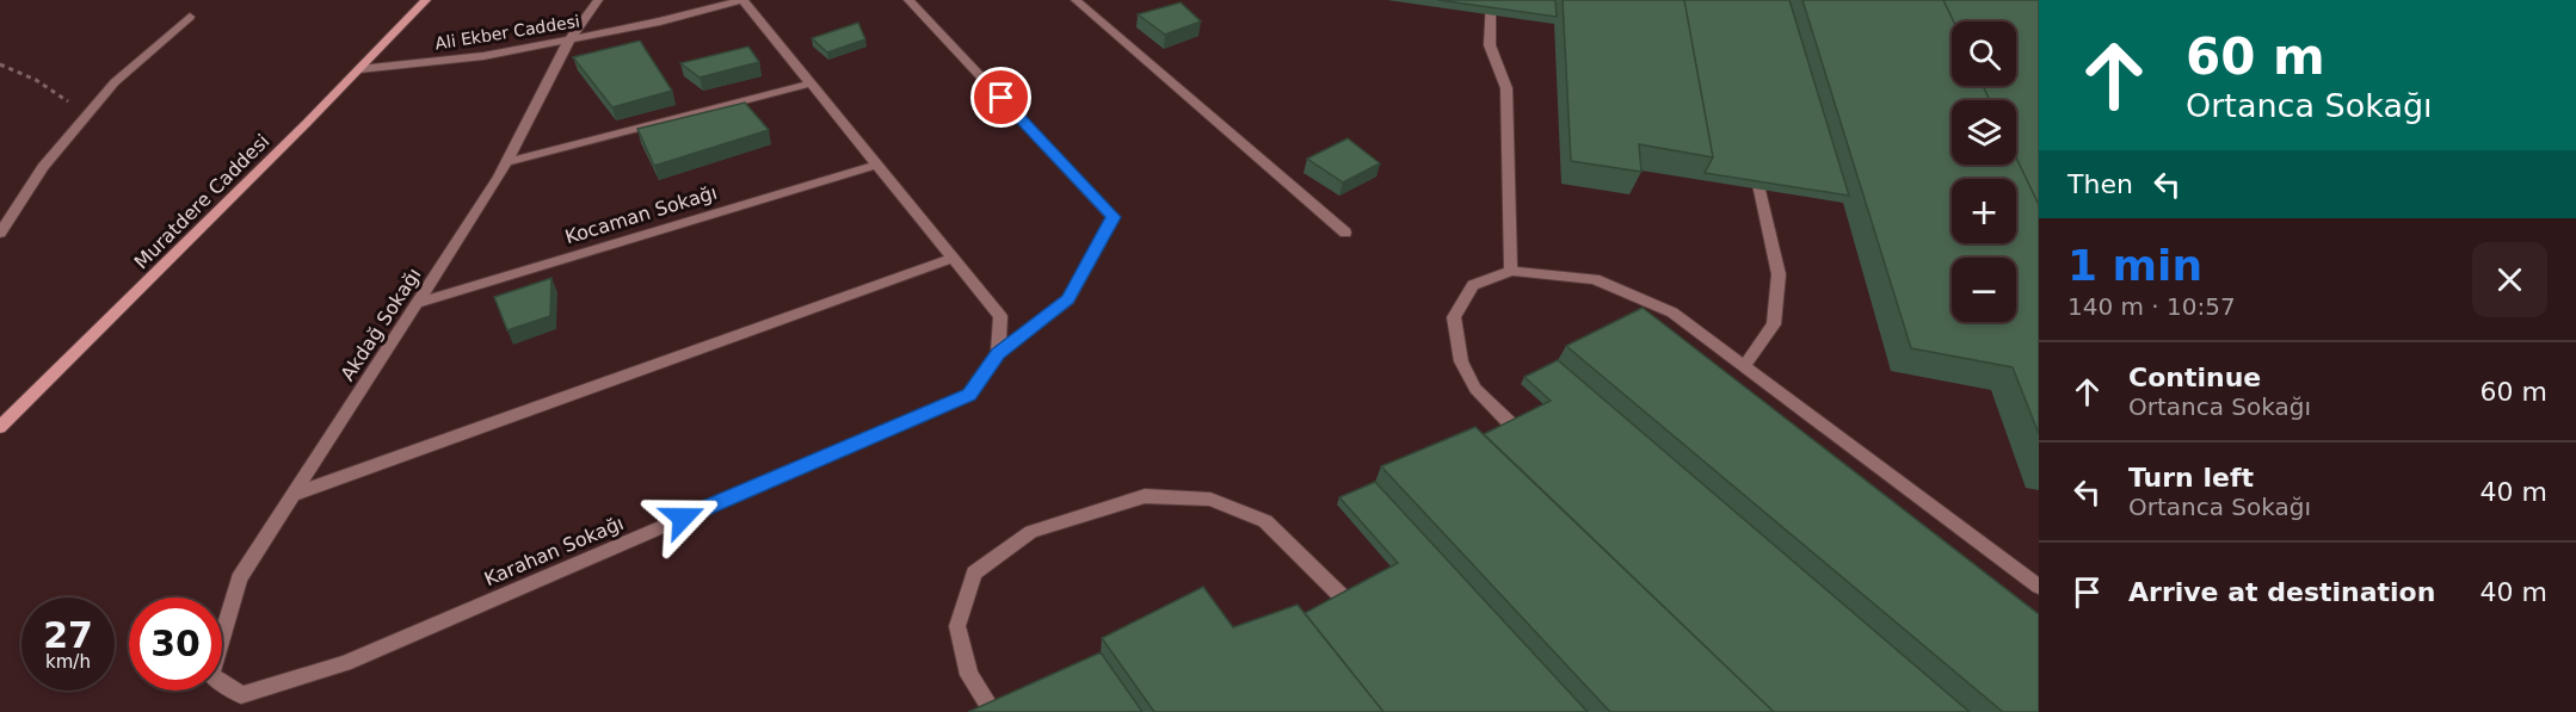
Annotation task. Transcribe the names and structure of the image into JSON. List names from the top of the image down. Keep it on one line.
{"streets":{"main road":["Muratdere Caddesi"],"street":["Ali Ekber Caddesi","Kocaman Sokağı","Akdağ Sokağı","Karahan Sokağı"]},"crossings":[["Ali Ekber Caddesi","Muratdere Caddesi"],["Ali Ekber Caddesi","Akdağ Sokağı"],["Kocaman Sokağı","Akdağ Sokağı"]],"page":{"turn":["60 m","Ortanca Sokağı"],"map_buttons":["+","−"],"then":"Then","heading":["1 min","140 m · 10:57"],"list":[{"name":"Continue","note":"Ortanca Sokağı","value":"60 m"},{"name":"Turn left","note":"Ortanca Sokağı","value":"40 m"},{"name":"Arrive at destination","value":"40 m"}],"speed":"27 km/h","limit":"30"}}
